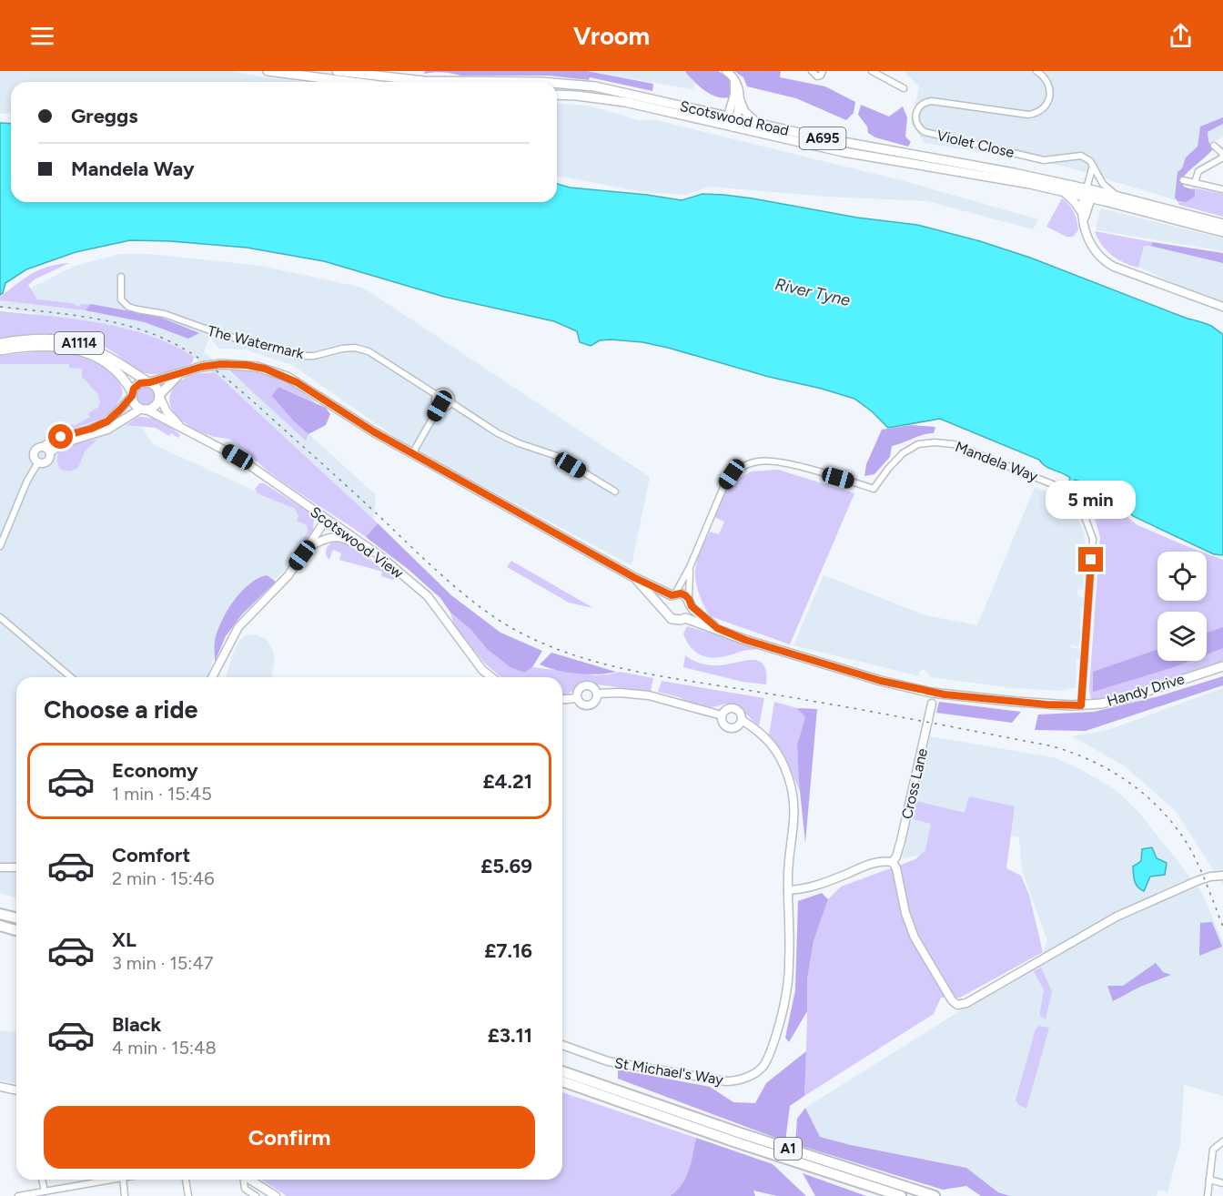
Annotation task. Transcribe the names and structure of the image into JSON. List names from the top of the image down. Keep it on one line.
{"streets":{"highway":["A1"],"main road":["Scotswood Road","A695","A1114","Handy Drive"],"street":["Violet Close","The Watermark","Mandela Way","Scotswood View","Cross Lane","St Michael's Way"]},"crossings":[["A1114","Scotswood View"],["Mandela Way","Handy Drive"]],"water":["River Tyne"],"page":{"header":"Vroom","banner":["Greggs","Mandela Way"],"bubble":"5 min","heading":"Choose a ride","list":[{"name":"Economy","note":"1 min · 15:45","value":"£4.21"},{"name":"Comfort","note":"2 min · 15:46","value":"£5.69"},{"name":"XL","note":"3 min · 15:47","value":"£7.16"},{"name":"Black","note":"4 min · 15:48","value":"£3.11"}],"buttons":"Confirm"}}
